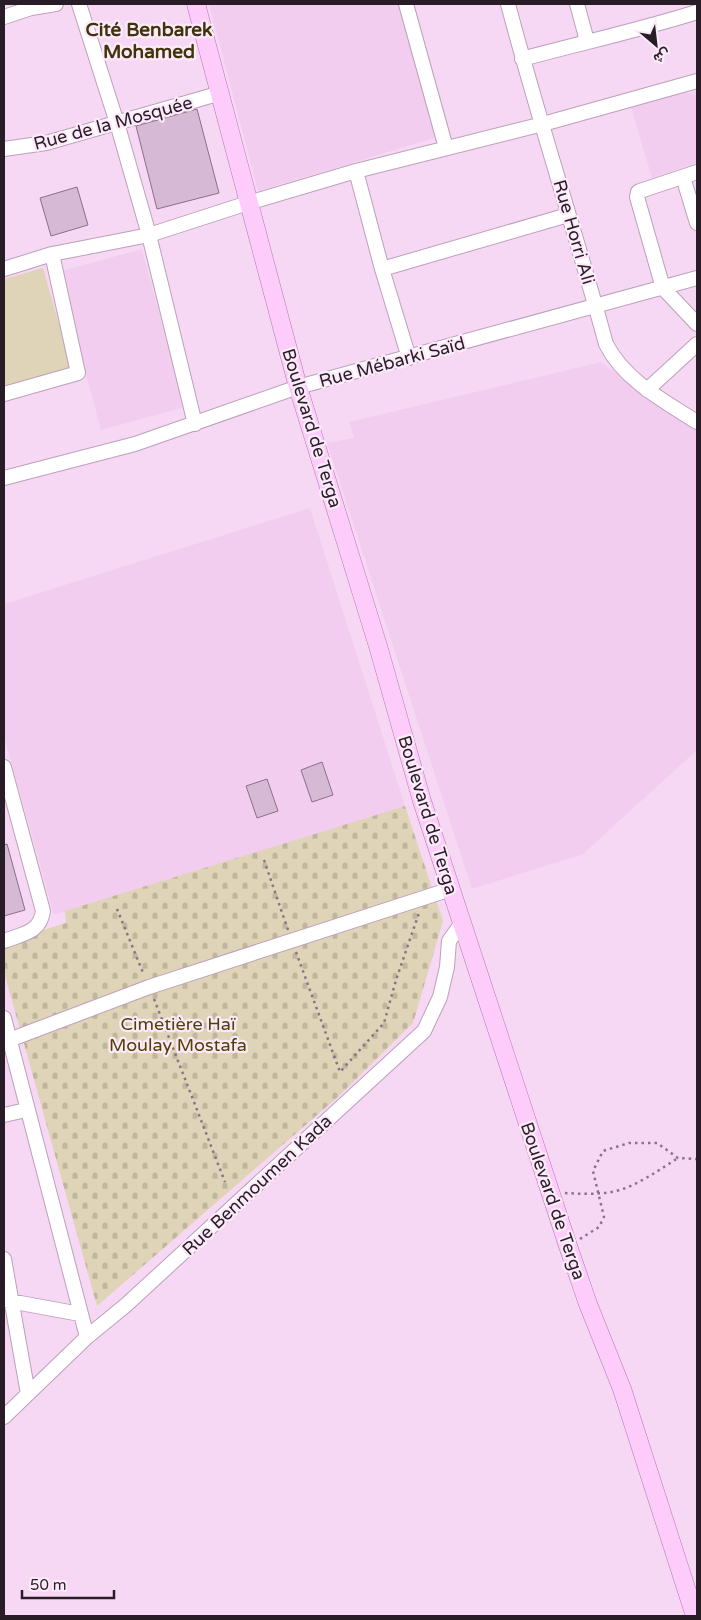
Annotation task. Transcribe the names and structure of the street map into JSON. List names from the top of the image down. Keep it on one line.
{"streets":{"main road":["Boulevard de Terga"],"street":["Rue de la Mosquée","Rue Horri Ali","Rue Mébarki Saïd","Rue Benmoumen Kada"]},"crossings":[["Rue de la Mosquée","Boulevard de Terga"],["Rue Horri Ali","Rue Mébarki Saïd"],["Rue Mébarki Saïd","Boulevard de Terga"],["Boulevard de Terga","Rue Benmoumen Kada"]],"districts":["Cité Benbarek Mohamed"],"parks":["Cimetière Haï Moulay Mostafa"],"scale_bar":"50 m","north":"bottom right"}
